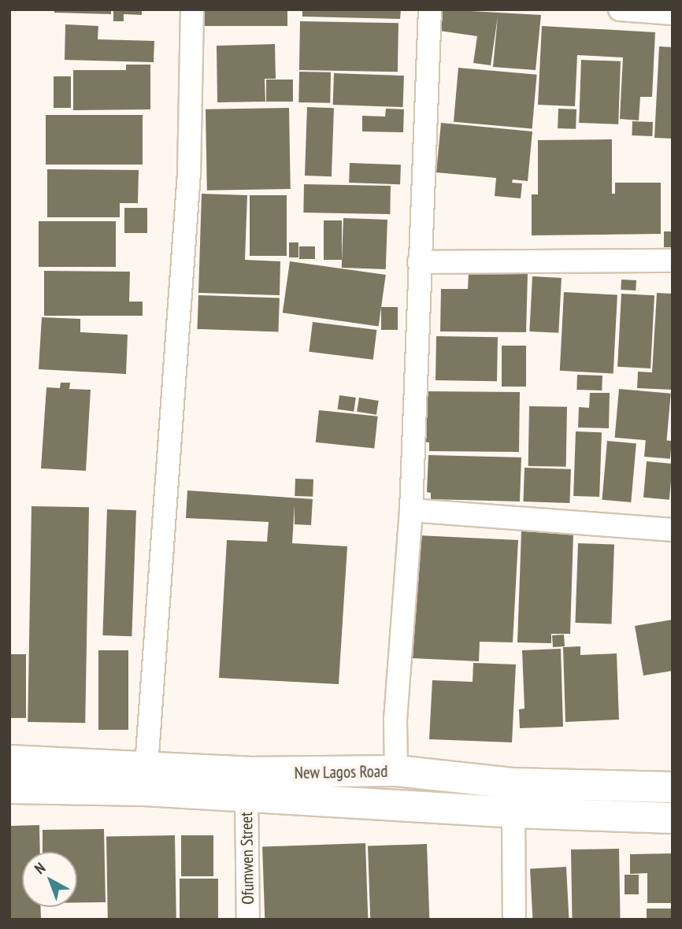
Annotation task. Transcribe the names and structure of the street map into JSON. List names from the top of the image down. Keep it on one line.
{"streets":{"main road":["New Lagos Road"],"street":["Ofumwen Street"]},"crossings":[["New Lagos Road","Ofumwen Street"]],"north":"top left"}
